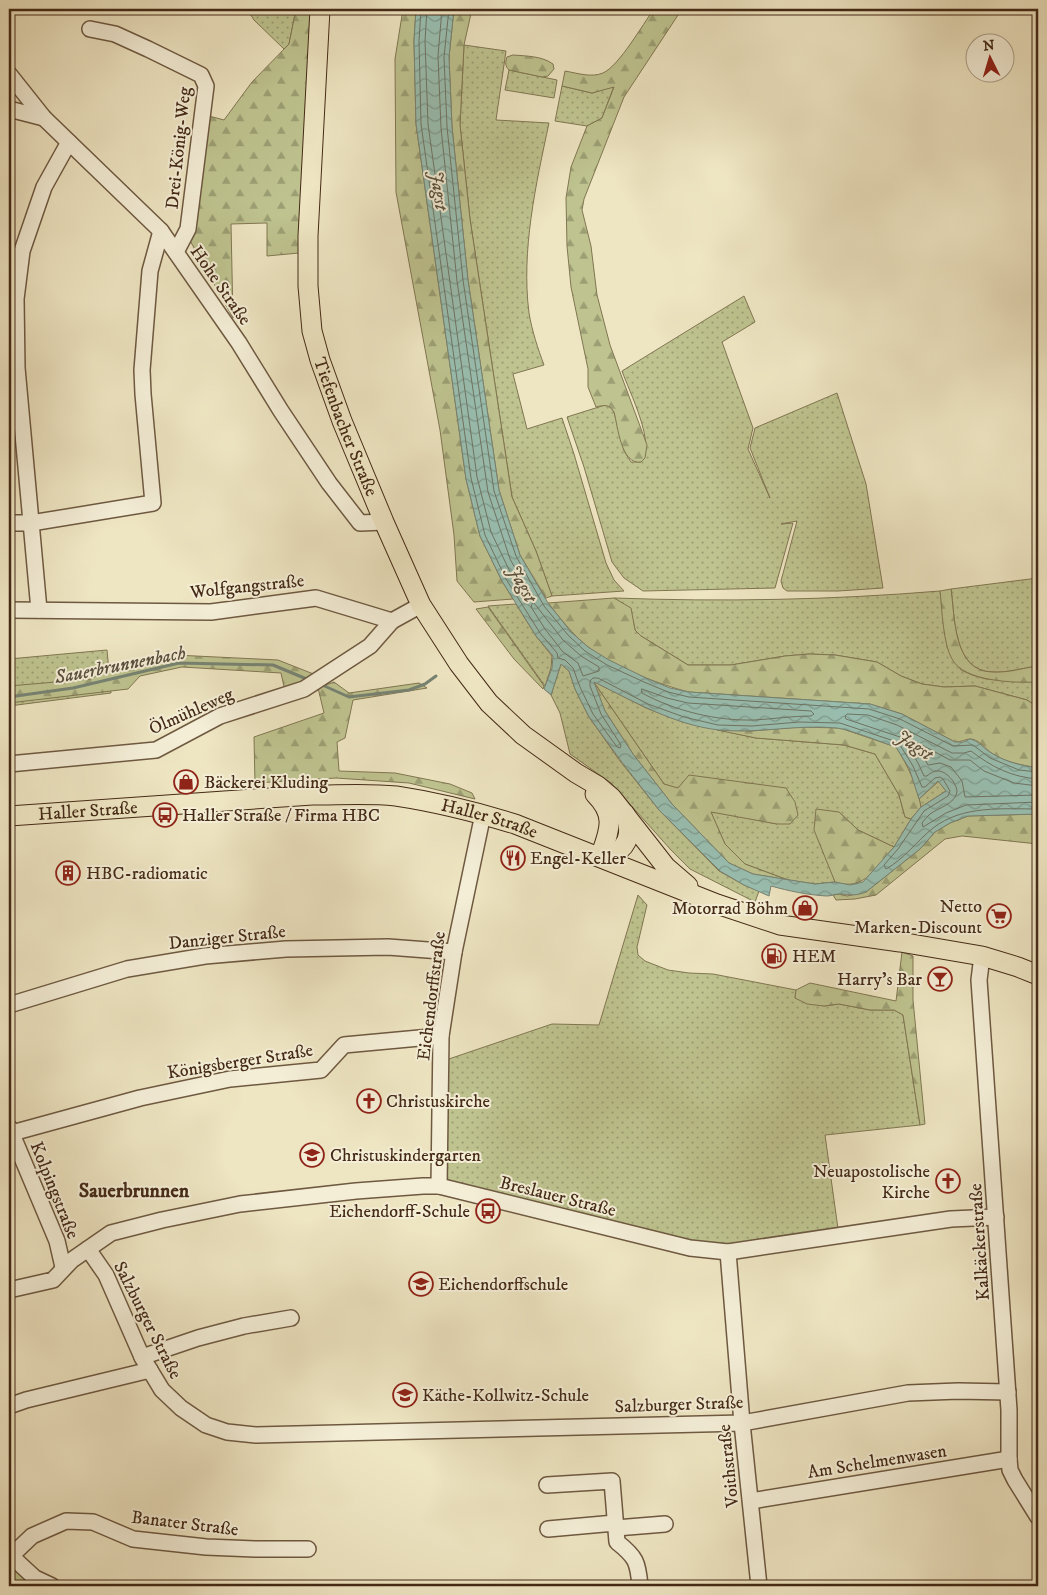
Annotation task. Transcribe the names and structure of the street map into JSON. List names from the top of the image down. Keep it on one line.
{"streets":{"main road":["Tiefenbacher Straße","Haller Straße"],"street":["Drei-König-Weg","Hohe Straße","Wolfgangstraße","Ölmühleweg","Danziger Straße","Eichendorffstraße","Königsberger Straße","Kolpingstraße","Breslauer Straße","Kalkäckerstraße","Salzburger Straße","Am Schelmenwasen","Voithstraße","Banater Straße"]},"crossings":[["Drei-König-Weg","Hohe Straße"],["Hohe Straße","Tiefenbacher Straße"],["Tiefenbacher Straße","Haller Straße"],["Wolfgangstraße","Ölmühleweg"],["Haller Straße","Eichendorffstraße"],["Haller Straße","Kalkäckerstraße"],["Danziger Straße","Eichendorffstraße"],["Eichendorffstraße","Königsberger Straße"],["Eichendorffstraße","Breslauer Straße"],["Königsberger Straße","Kolpingstraße"],["Kolpingstraße","Breslauer Straße"],["Breslauer Straße","Kalkäckerstraße"],["Breslauer Straße","Salzburger Straße"],["Breslauer Straße","Voithstraße"],["Kalkäckerstraße","Salzburger Straße"],["Kalkäckerstraße","Am Schelmenwasen"],["Salzburger Straße","Voithstraße"],["Am Schelmenwasen","Voithstraße"]],"districts":["Sauerbrunnen"],"water":["Jagst","Sauerbrunnenbach"],"places":{"shop":["Bäckerei Kluding","Motorrad Böhm"],"bus stop":["Haller Straße / Firma HBC","Eichendorff-Schule"],"restaurant":["Engel-Keller"],"building":["HBC-radiomatic"],"supermarket":["Netto Marken-Discount"],"fuel station":["HEM"],"bar":["Harry's Bar"],"church":["Christuskirche","Neuapostolische Kirche"],"school or university":["Christuskindergarten","Eichendorffschule","Käthe-Kollwitz-Schule"]},"north":"top"}
